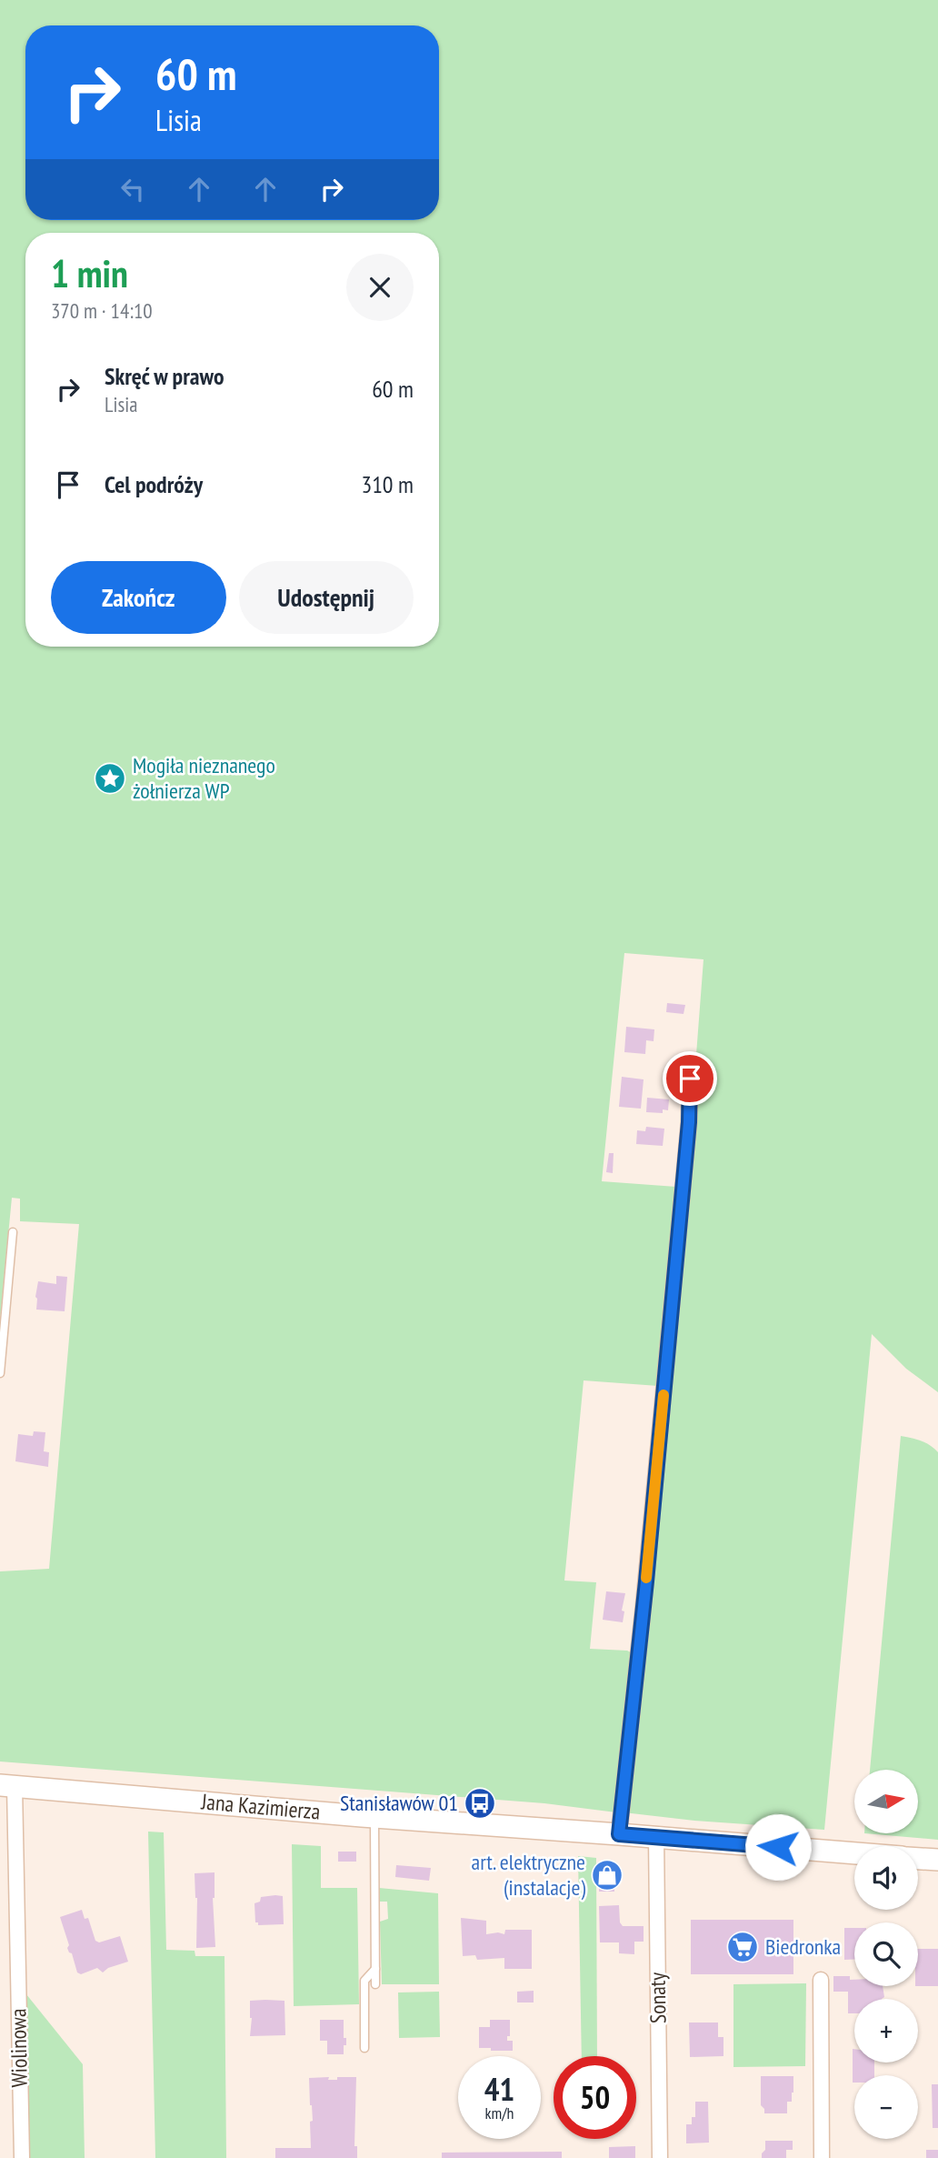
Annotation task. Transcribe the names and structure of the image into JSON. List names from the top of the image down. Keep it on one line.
{"streets":{"main road":["Jana Kazimierza"],"street":["Sonaty","Wiolinowa"]},"crossings":[["Jana Kazimierza","Sonaty"],["Jana Kazimierza","Wiolinowa"]],"places":{"place":["Mogiła nieznanego żołnierza WP"],"bus stop":["Stanisławów 01"],"shop":["art. elektryczne (instalacje)"],"supermarket":["Biedronka"]},"north":"right","page":{"turn":["60 m","Lisia"],"heading":["1 min","370 m · 14:10"],"list":[{"name":"Skręć w prawo","note":"Lisia","value":"60 m"},{"name":"Cel podróży","value":"310 m"}],"buttons":["Zakończ","Udostępnij"],"map_buttons":["+","−"],"speed":"41 km/h","limit":"50"}}
